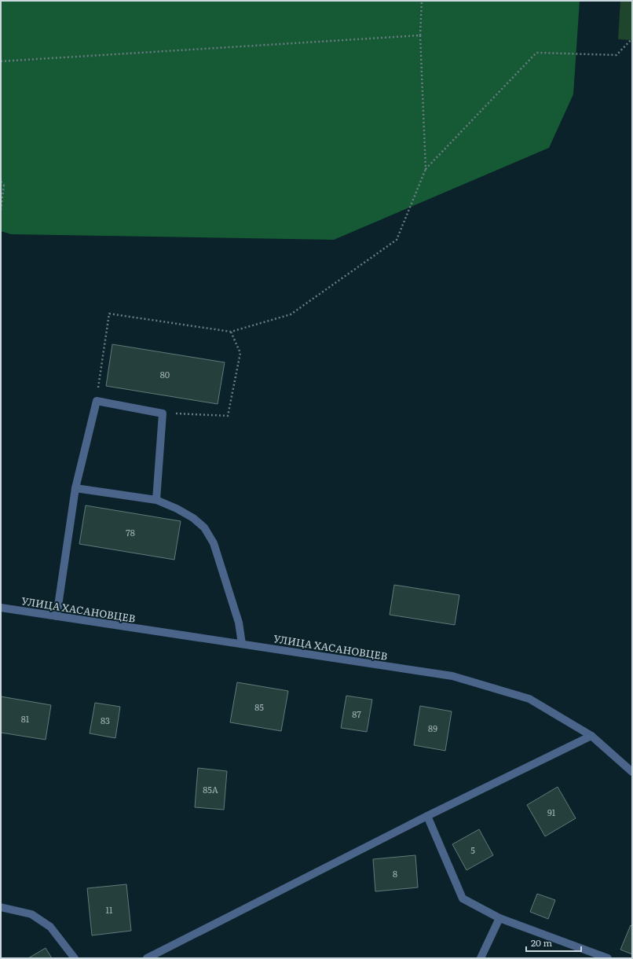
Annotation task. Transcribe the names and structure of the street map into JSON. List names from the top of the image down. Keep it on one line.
{"streets":{"street":["УЛИЦА ХАСАНОВЦЕВ"]},"house_numbers":["80","78","85","87","81","83","89","85А","91","5","8","11"],"scale_bar":"20 m"}
